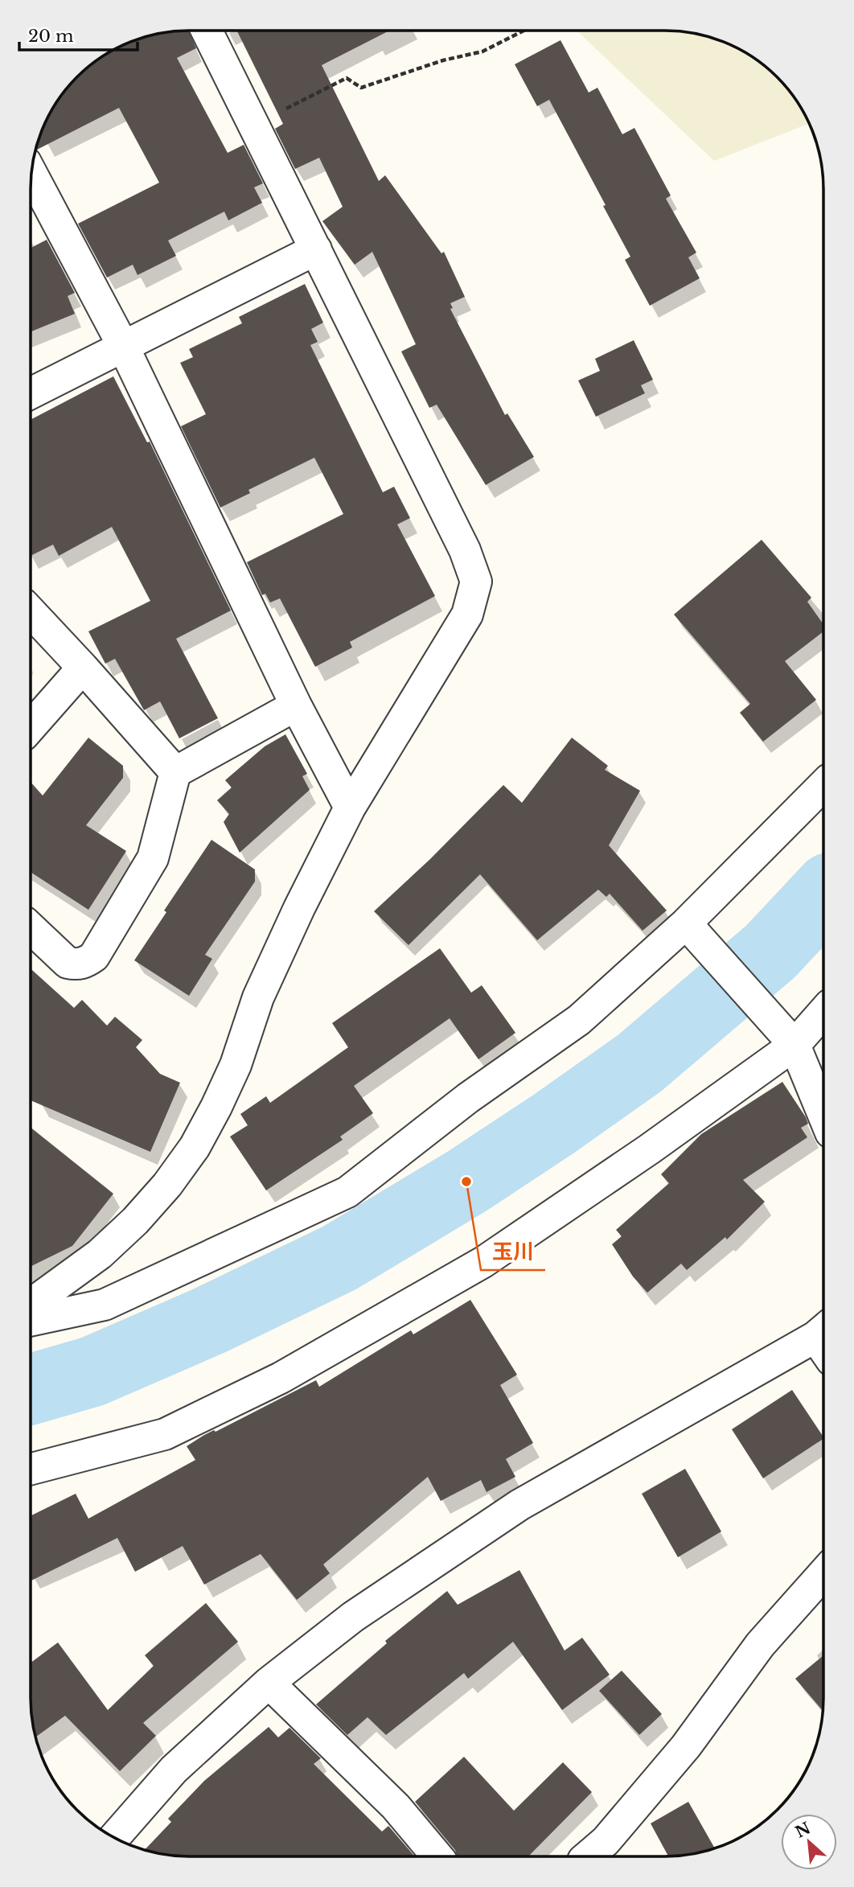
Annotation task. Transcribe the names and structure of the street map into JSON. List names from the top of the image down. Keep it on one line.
{"places":["玉川"],"scale_bar":"20 m","north":"top left"}
